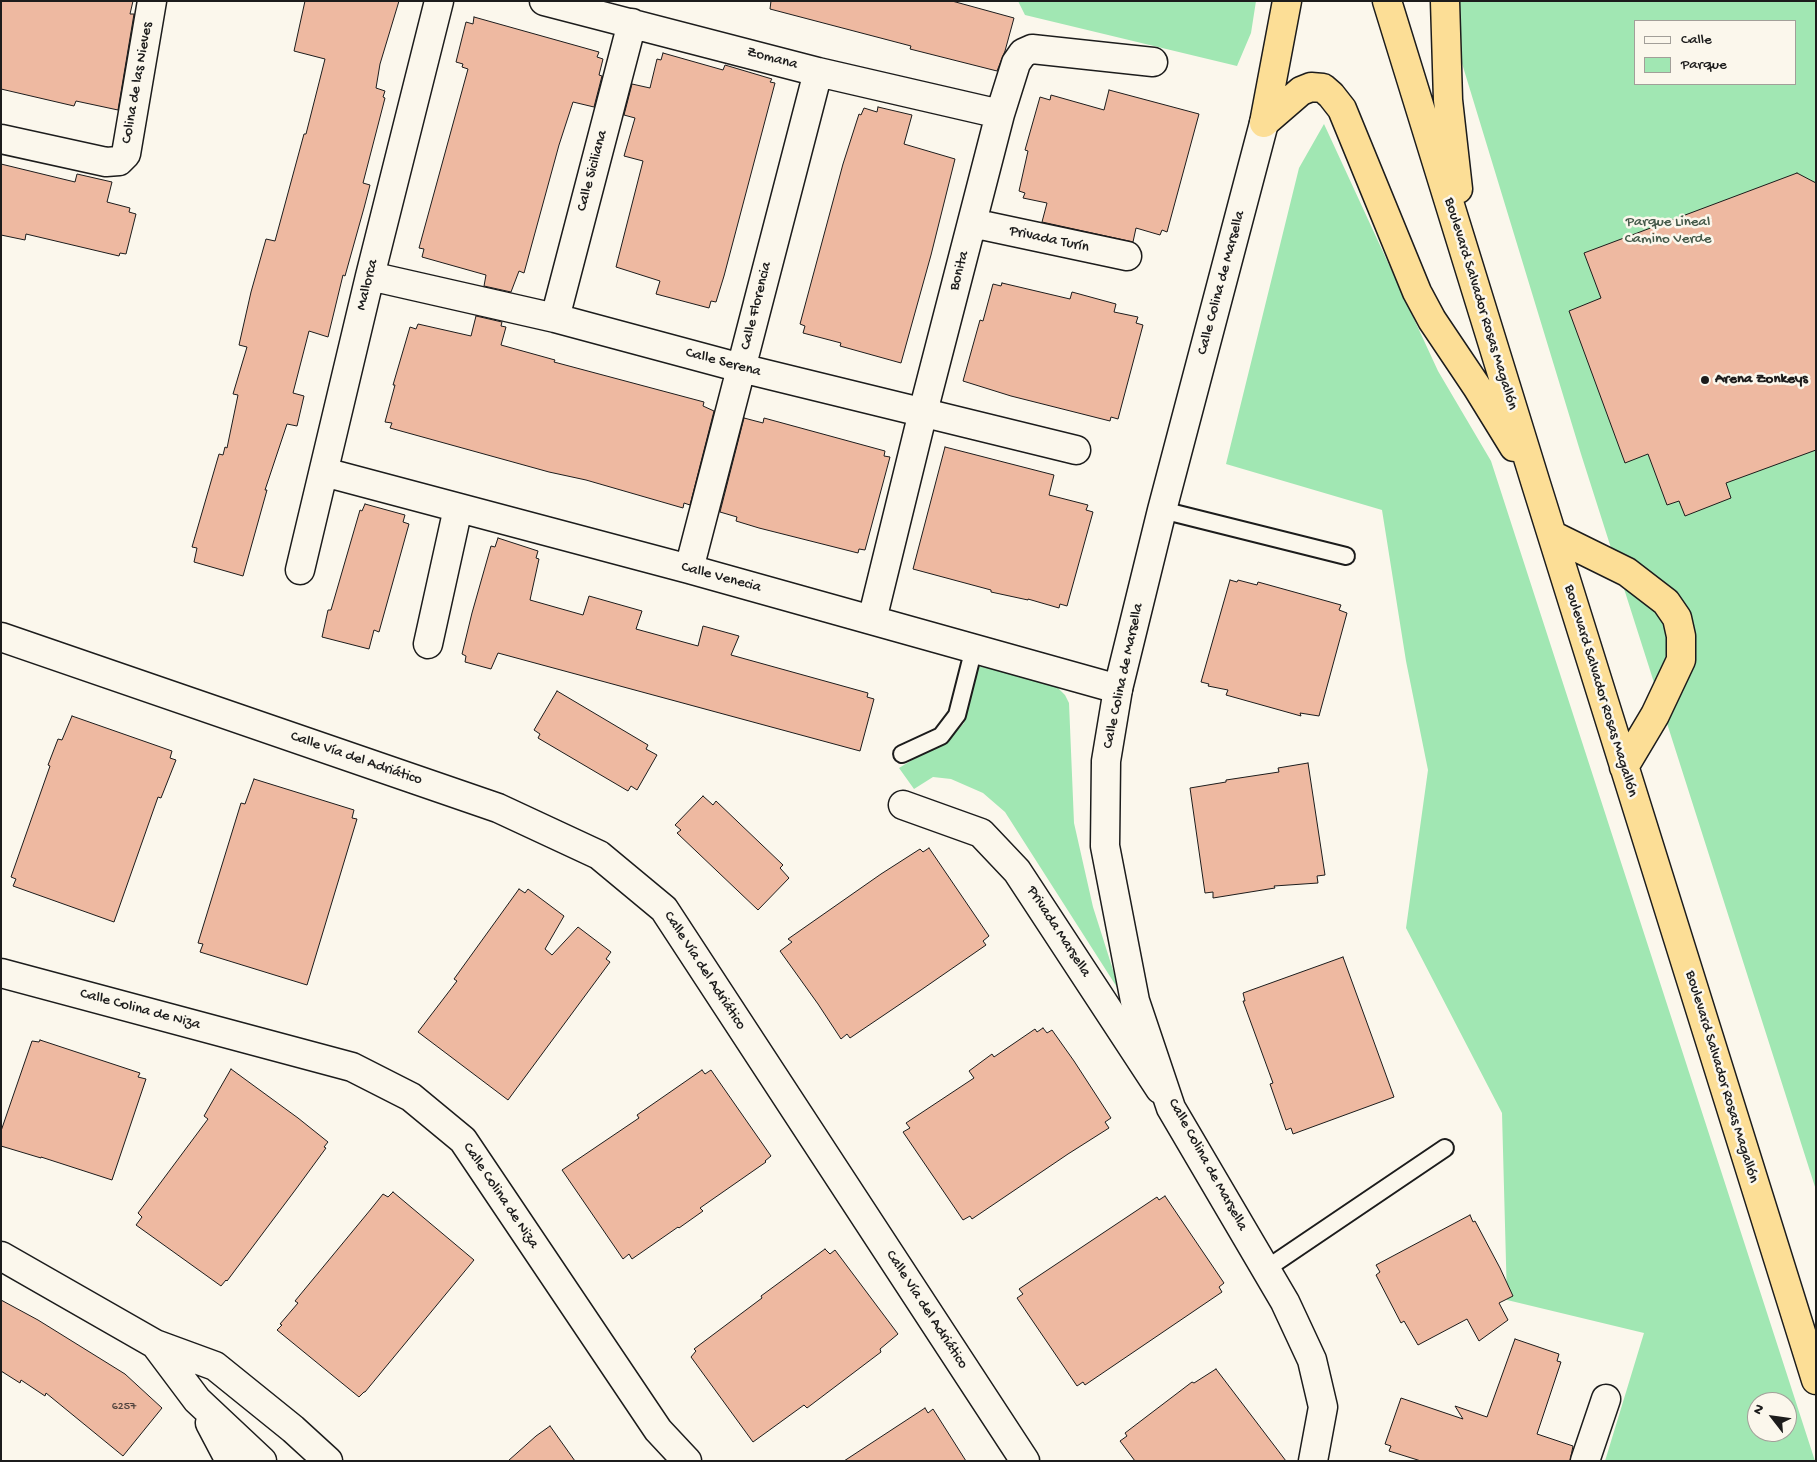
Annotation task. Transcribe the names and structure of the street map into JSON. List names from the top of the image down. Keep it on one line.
{"streets":{"highway":["Boulevard Salvador Rosas Magallón"],"street":["Zomana","Colina de las Nieves","Calle Siciliana","Privada Turín","Bonita","Calle Colina de Marsella","Mallorca","Calle Florencia","Calle Serena","Calle Venecia","Calle Vía del Adriático","Privada Marsella","Calle Colina de Niza"]},"crossings":[["Zomana","Calle Siciliana"],["Zomana","Bonita"],["Zomana","Calle Florencia"],["Calle Siciliana","Calle Serena"],["Privada Turín","Bonita"],["Bonita","Calle Serena"],["Bonita","Calle Venecia"],["Calle Colina de Marsella","Calle Venecia"],["Calle Colina de Marsella","Privada Marsella"],["Mallorca","Calle Serena"],["Mallorca","Calle Venecia"],["Calle Florencia","Calle Serena"],["Calle Florencia","Calle Venecia"]],"parks":["Parque Lineal Camino Verde"],"places":["Arena Zonkeys"],"house_numbers":["6257"],"legend":["Calle","Parque"],"north":"top left"}
